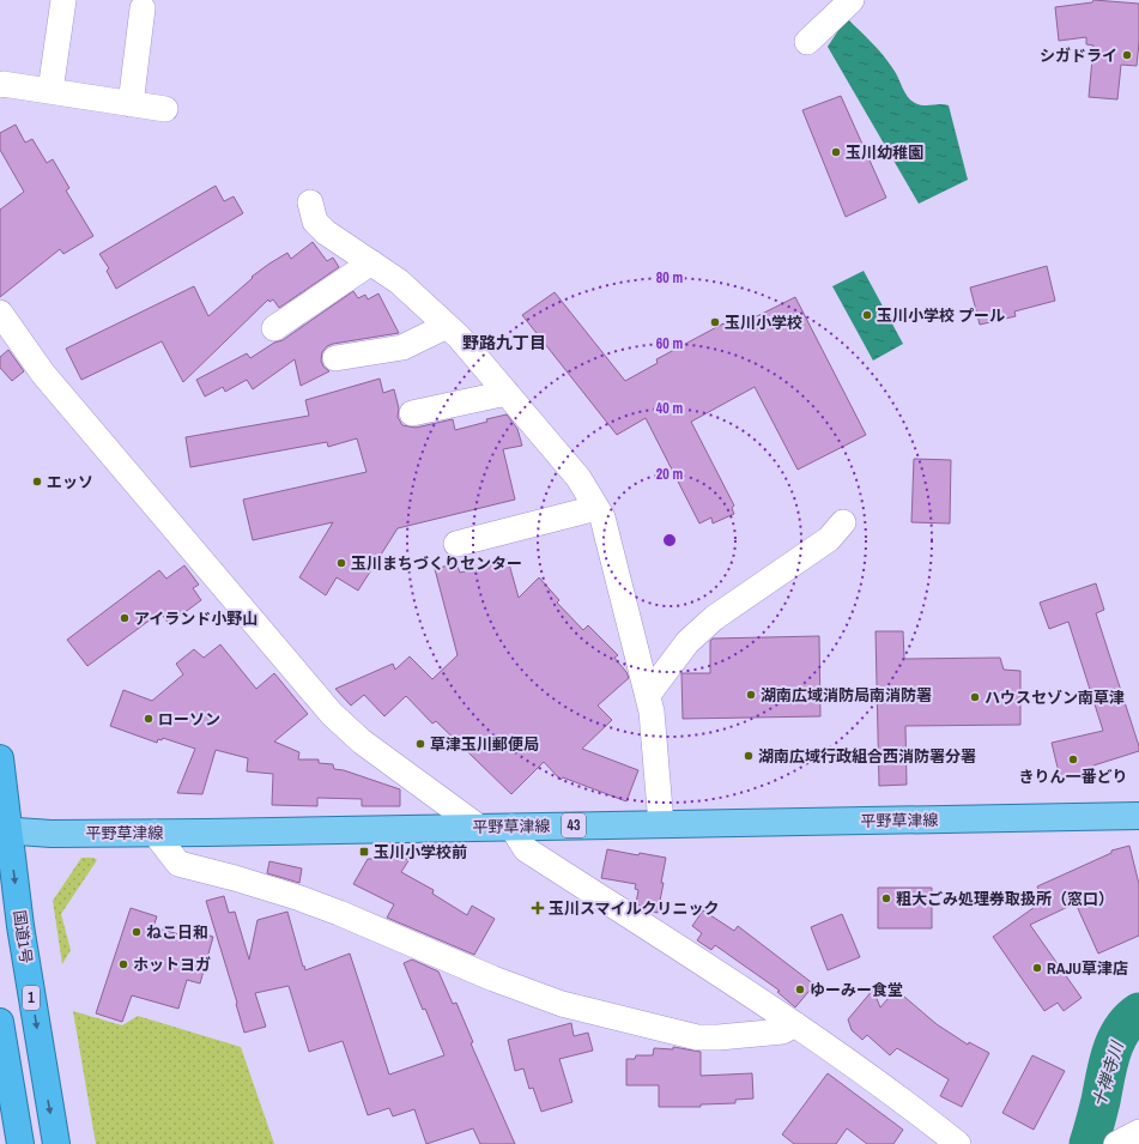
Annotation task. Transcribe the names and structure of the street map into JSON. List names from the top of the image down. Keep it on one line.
{"streets":{"highway":["国道1号","1"],"main road":["平野草津線","43"]},"crossings":[["平野草津線","国道1号"]],"districts":["野路九丁目"],"water":["十禅寺川"],"places":{"other":["シガドライ","玉川幼稚園","玉川小学校 プール","玉川小学校","エッソ","玉川まちづくりセンター","アイランド小野山","湖南広域消防局南消防署","ハウスセゾン南草津","ローソン","草津玉川郵便局","湖南広域行政組合西消防署分署","きりん一番どり","粗大ごみ処理券取扱所（窓口）","ねこ日和","ホットヨガ","RAJU草津店","ゆーみー食堂"],"transit":["玉川小学校前"],"health":["玉川スマイルクリニック"]},"rings":["80 m","60 m","40 m","20 m"]}
